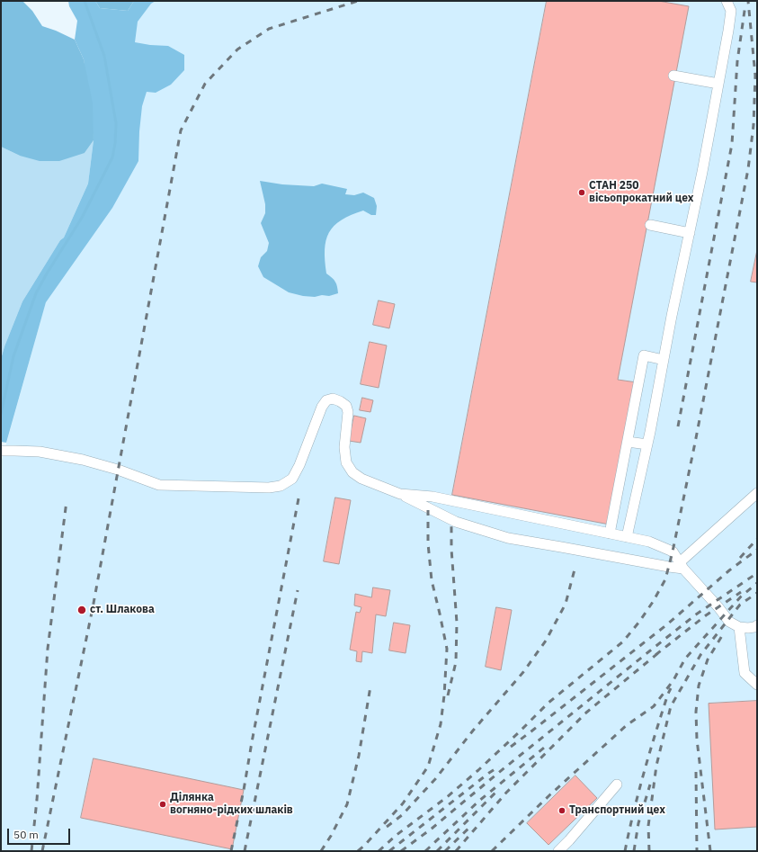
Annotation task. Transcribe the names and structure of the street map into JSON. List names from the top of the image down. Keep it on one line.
{"places":["СТАН 250 вісьопрокатний цех","ст. Шлакова","Ділянка вогняно-рідких шлаків","Транспортний цех"],"scale_bar":"50 m"}
